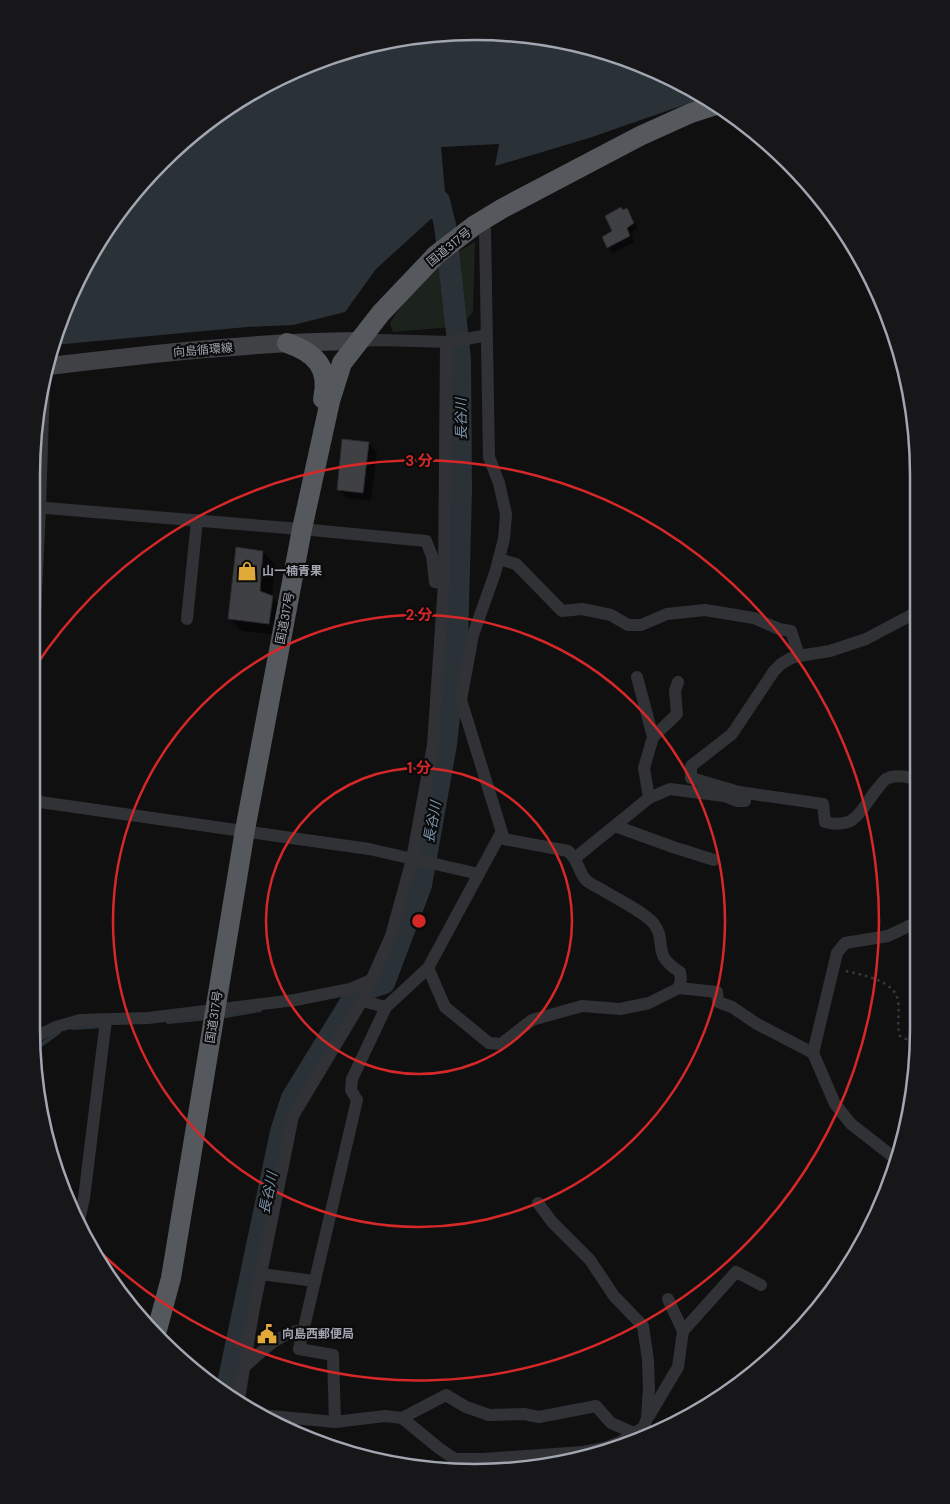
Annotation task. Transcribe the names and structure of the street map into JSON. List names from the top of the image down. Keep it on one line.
{"streets":{"highway":["国道317号"],"main road":["向島循環線"]},"crossings":[["国道317号","向島循環線"]],"water":["長谷川"],"places":{"shop":["山一楠青果"],"public building":["向島西郵便局"]},"rings":["3 分","2 分","1 分"]}
